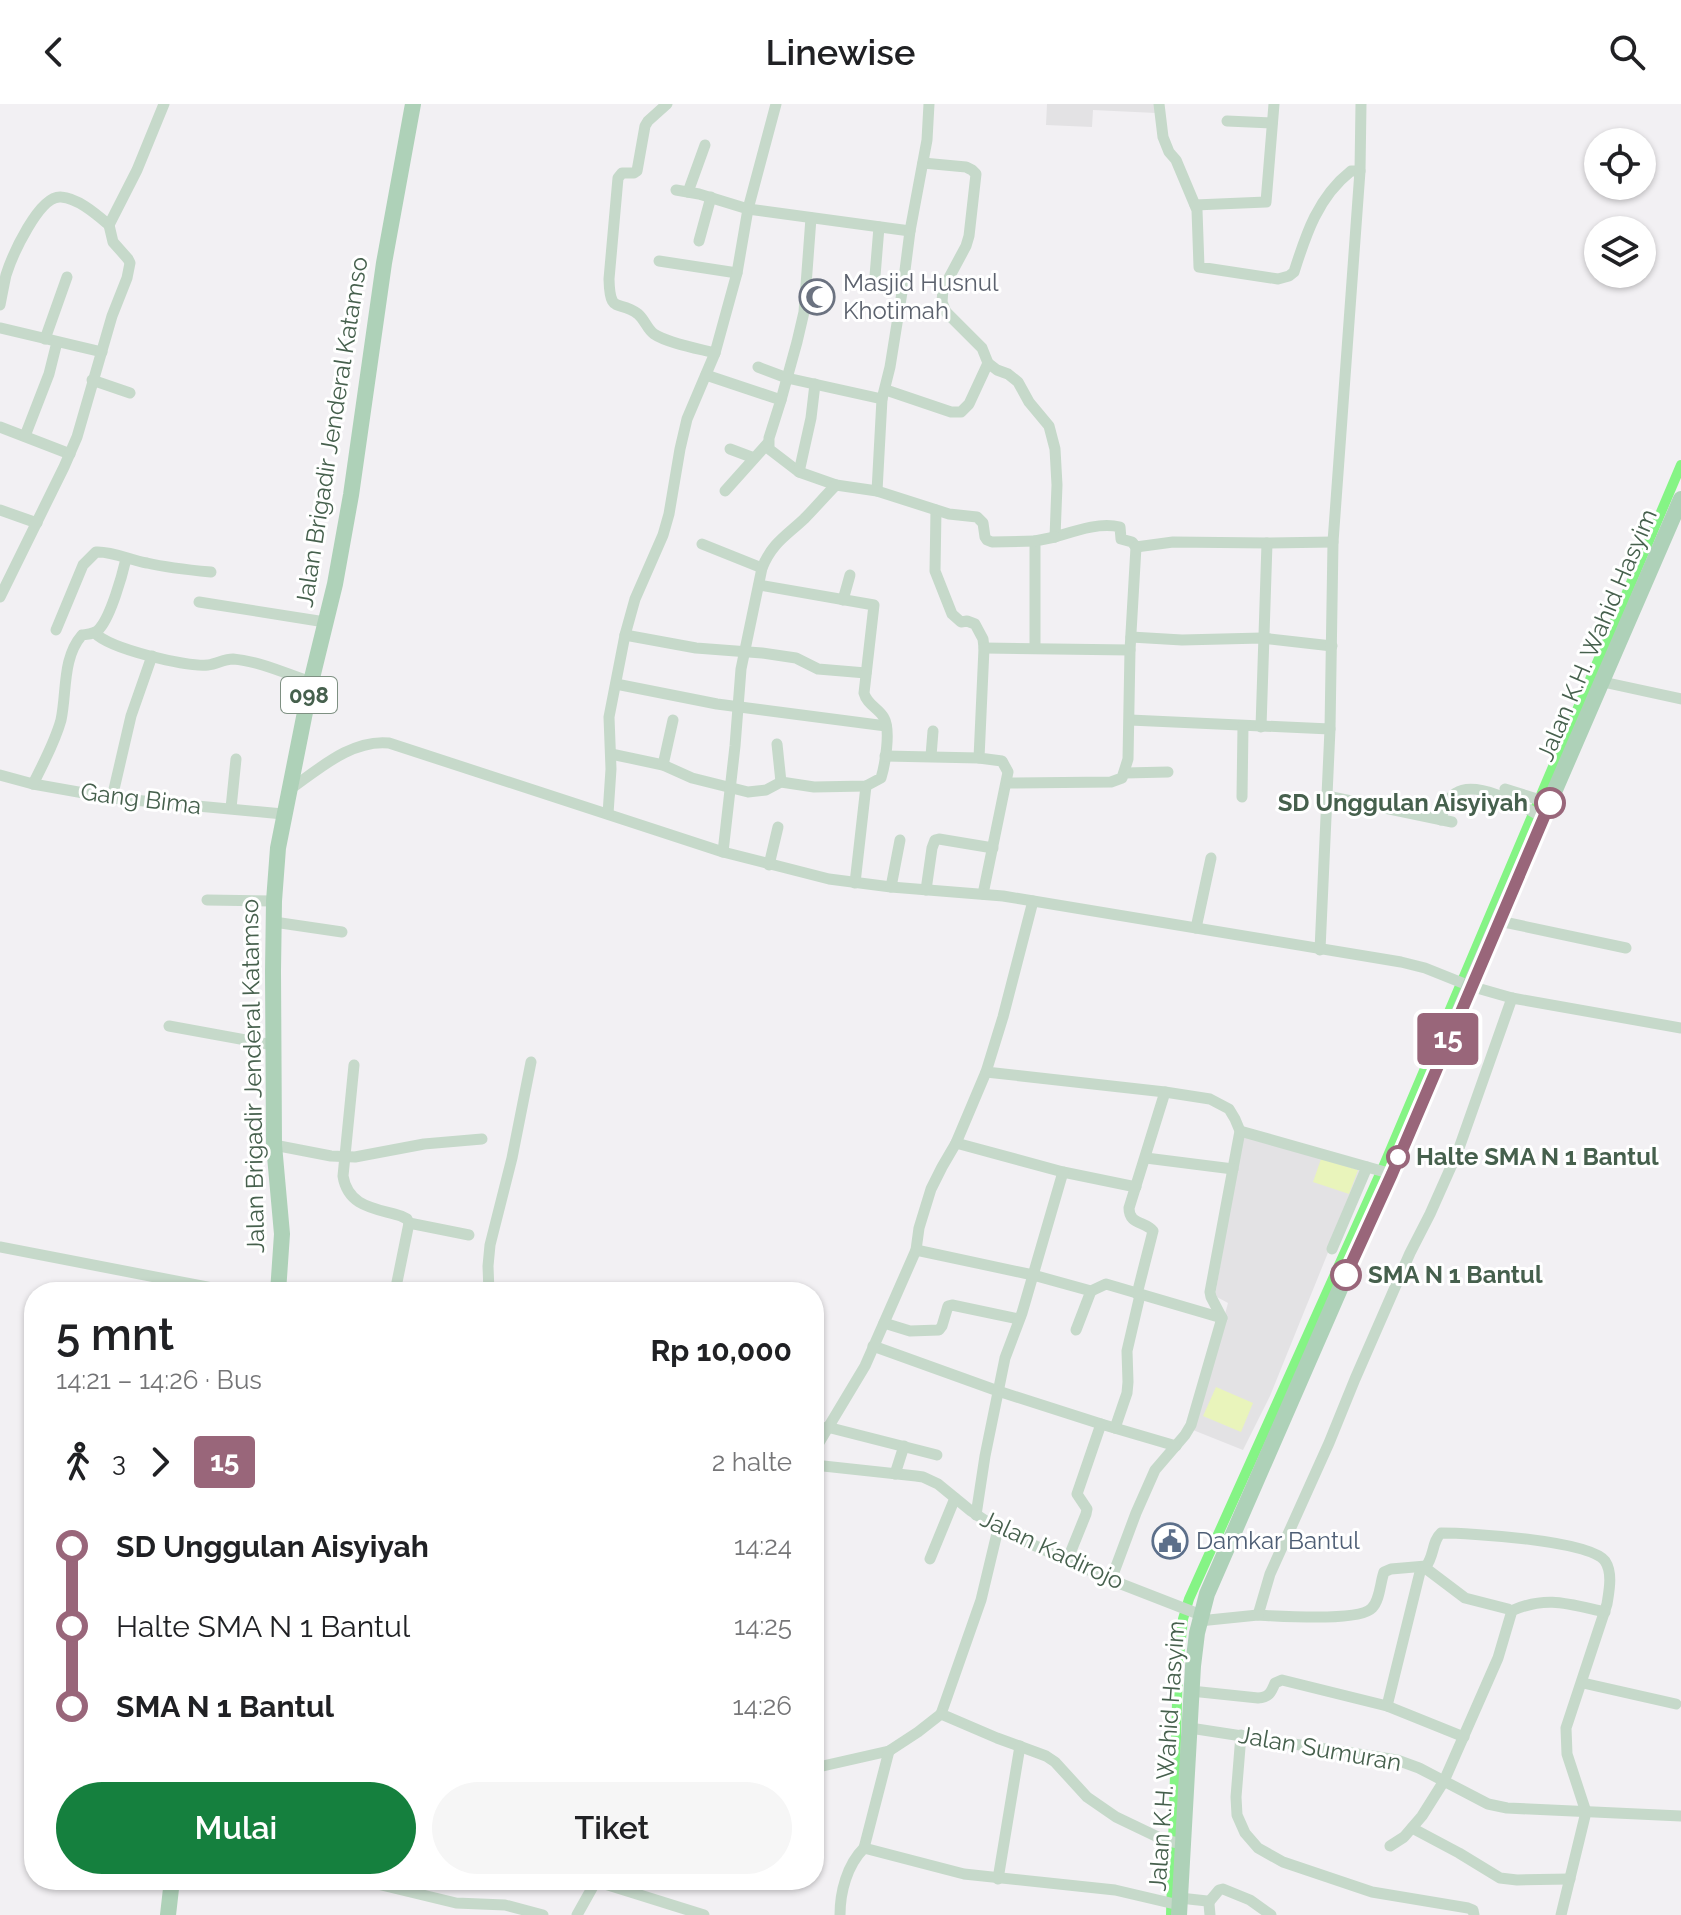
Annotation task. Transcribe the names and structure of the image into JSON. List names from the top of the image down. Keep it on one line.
{"streets":{"main road":["Jalan Brigadir Jenderal Katamso","Jalan K.H. Wahid Hasyim","098"],"street":["Gang Bima","Jalan Kadirojo","Jalan Sumuran"]},"crossings":[["Jalan Brigadir Jenderal Katamso","Gang Bima"],["Jalan K.H. Wahid Hasyim","Jalan Kadirojo"],["Jalan K.H. Wahid Hasyim","Jalan Sumuran"]],"places":{"mosque":["Masjid Husnul Khotimah"],"other":["SD Unggulan Aisyiyah","Halte SMA N 1 Bantul","SMA N 1 Bantul"],"public building":["Damkar Bantul"]},"lines":["bus line 15"],"page":{"header":"Linewise","on_map":"15","heading":["5 mnt","14:21 – 14:26 · Bus","Rp 10,000"],"legs":["3","15","2 halte"],"list":[{"name":"SD Unggulan Aisyiyah","value":"14:24"},{"name":"Halte SMA N 1 Bantul","value":"14:25"},{"name":"SMA N 1 Bantul","value":"14:26"}],"buttons":["Mulai","Tiket"]}}
